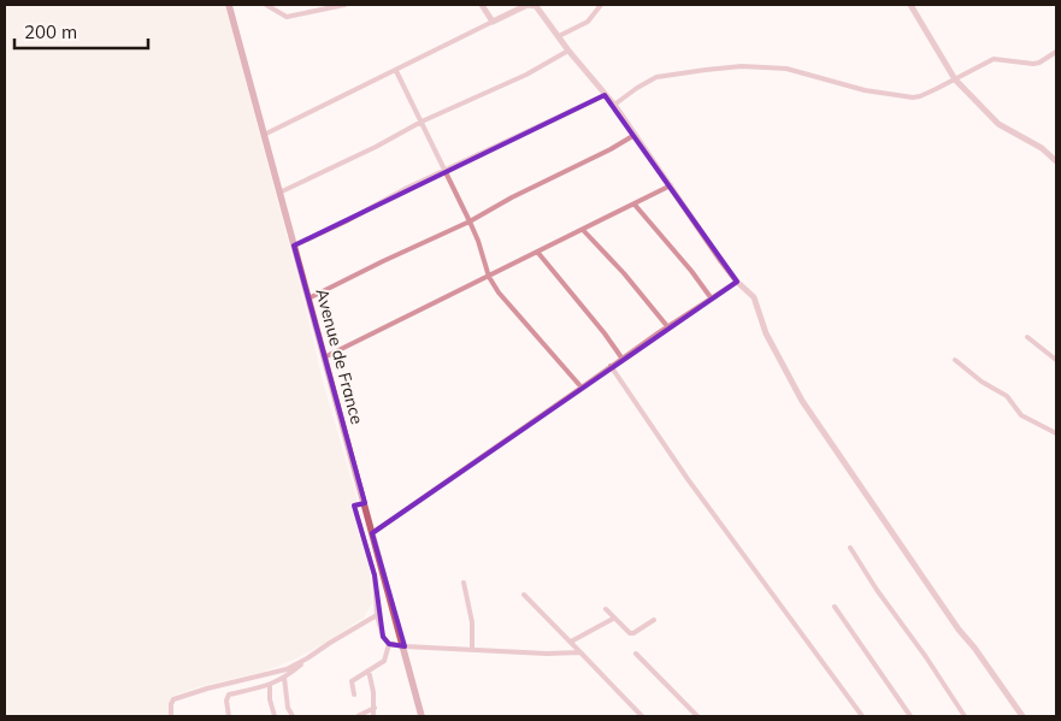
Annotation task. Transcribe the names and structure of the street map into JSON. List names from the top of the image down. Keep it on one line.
{"streets":{"main road":["Avenue de France"]},"scale_bar":"200 m"}
